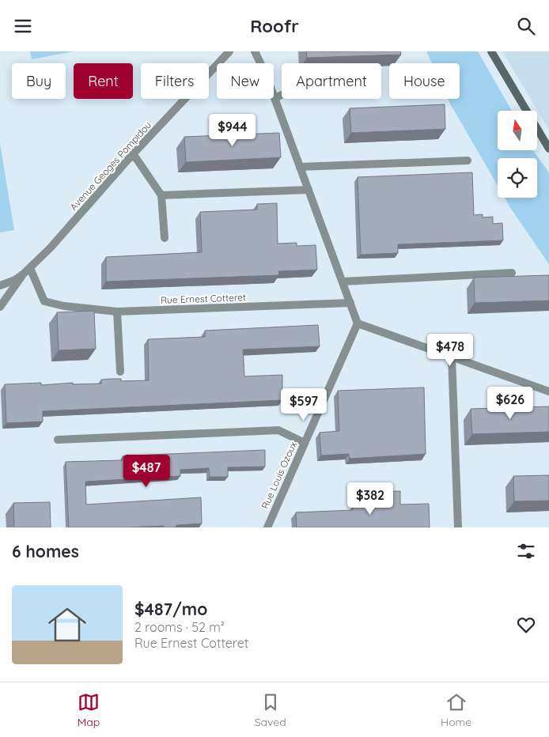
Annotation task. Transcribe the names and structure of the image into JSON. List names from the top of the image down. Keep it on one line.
{"streets":{"street":["Avenue Geoges Pompidou","Rue Ernest Cotteret","Rue Louis Ozoux"]},"crossings":[["Avenue Geoges Pompidou","Rue Ernest Cotteret"]],"north":"top","page":{"header":"Roofr","chip":["Buy","Rent","Filters","New","Apartment","House"],"price":["$944","$478","$626","$597","$487","$382"],"heading":"6 homes","list":[{"name":"$487/mo","note":"2 rooms · 52 m² · Rue Ernest Cotteret"}],"tabs":["Map","Saved","Home"]}}
